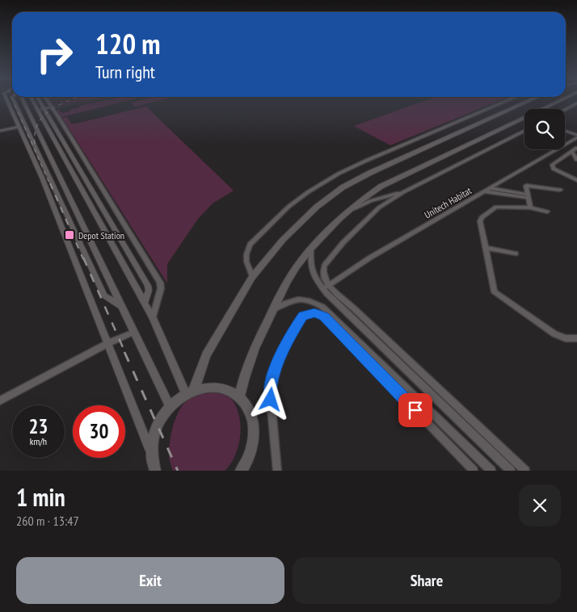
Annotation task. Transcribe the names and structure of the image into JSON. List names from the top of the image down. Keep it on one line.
{"streets":{"street":["Unitech Habitat"]},"places":{"transit":["Depot Station"]},"page":{"turn":["120 m","Turn right"],"speed":"23 km/h","limit":"30","heading":["1 min","260 m · 13:47"],"buttons":["Exit","Share"]}}
